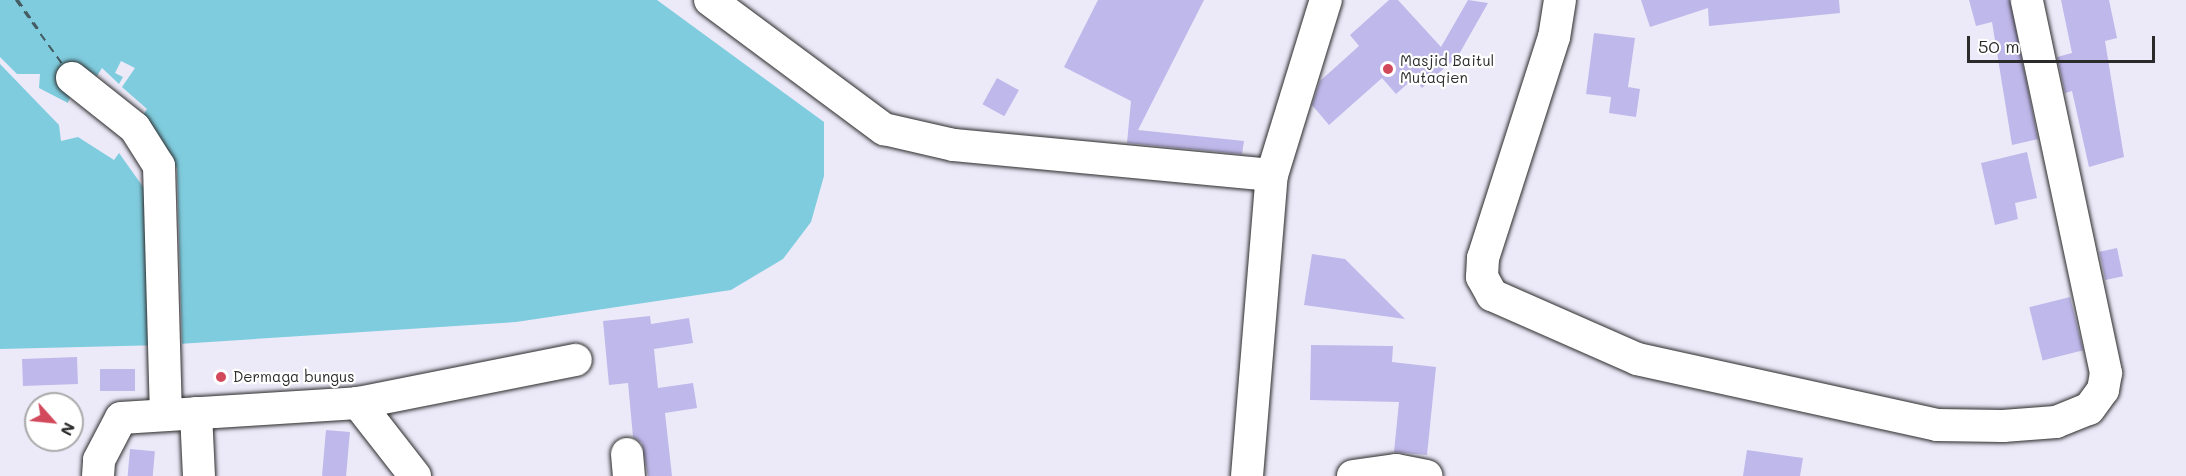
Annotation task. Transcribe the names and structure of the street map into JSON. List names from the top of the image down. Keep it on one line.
{"places":["Masjid Baitul Mutaqien","Dermaga bungus"],"scale_bar":"50 m","north":"bottom right"}
